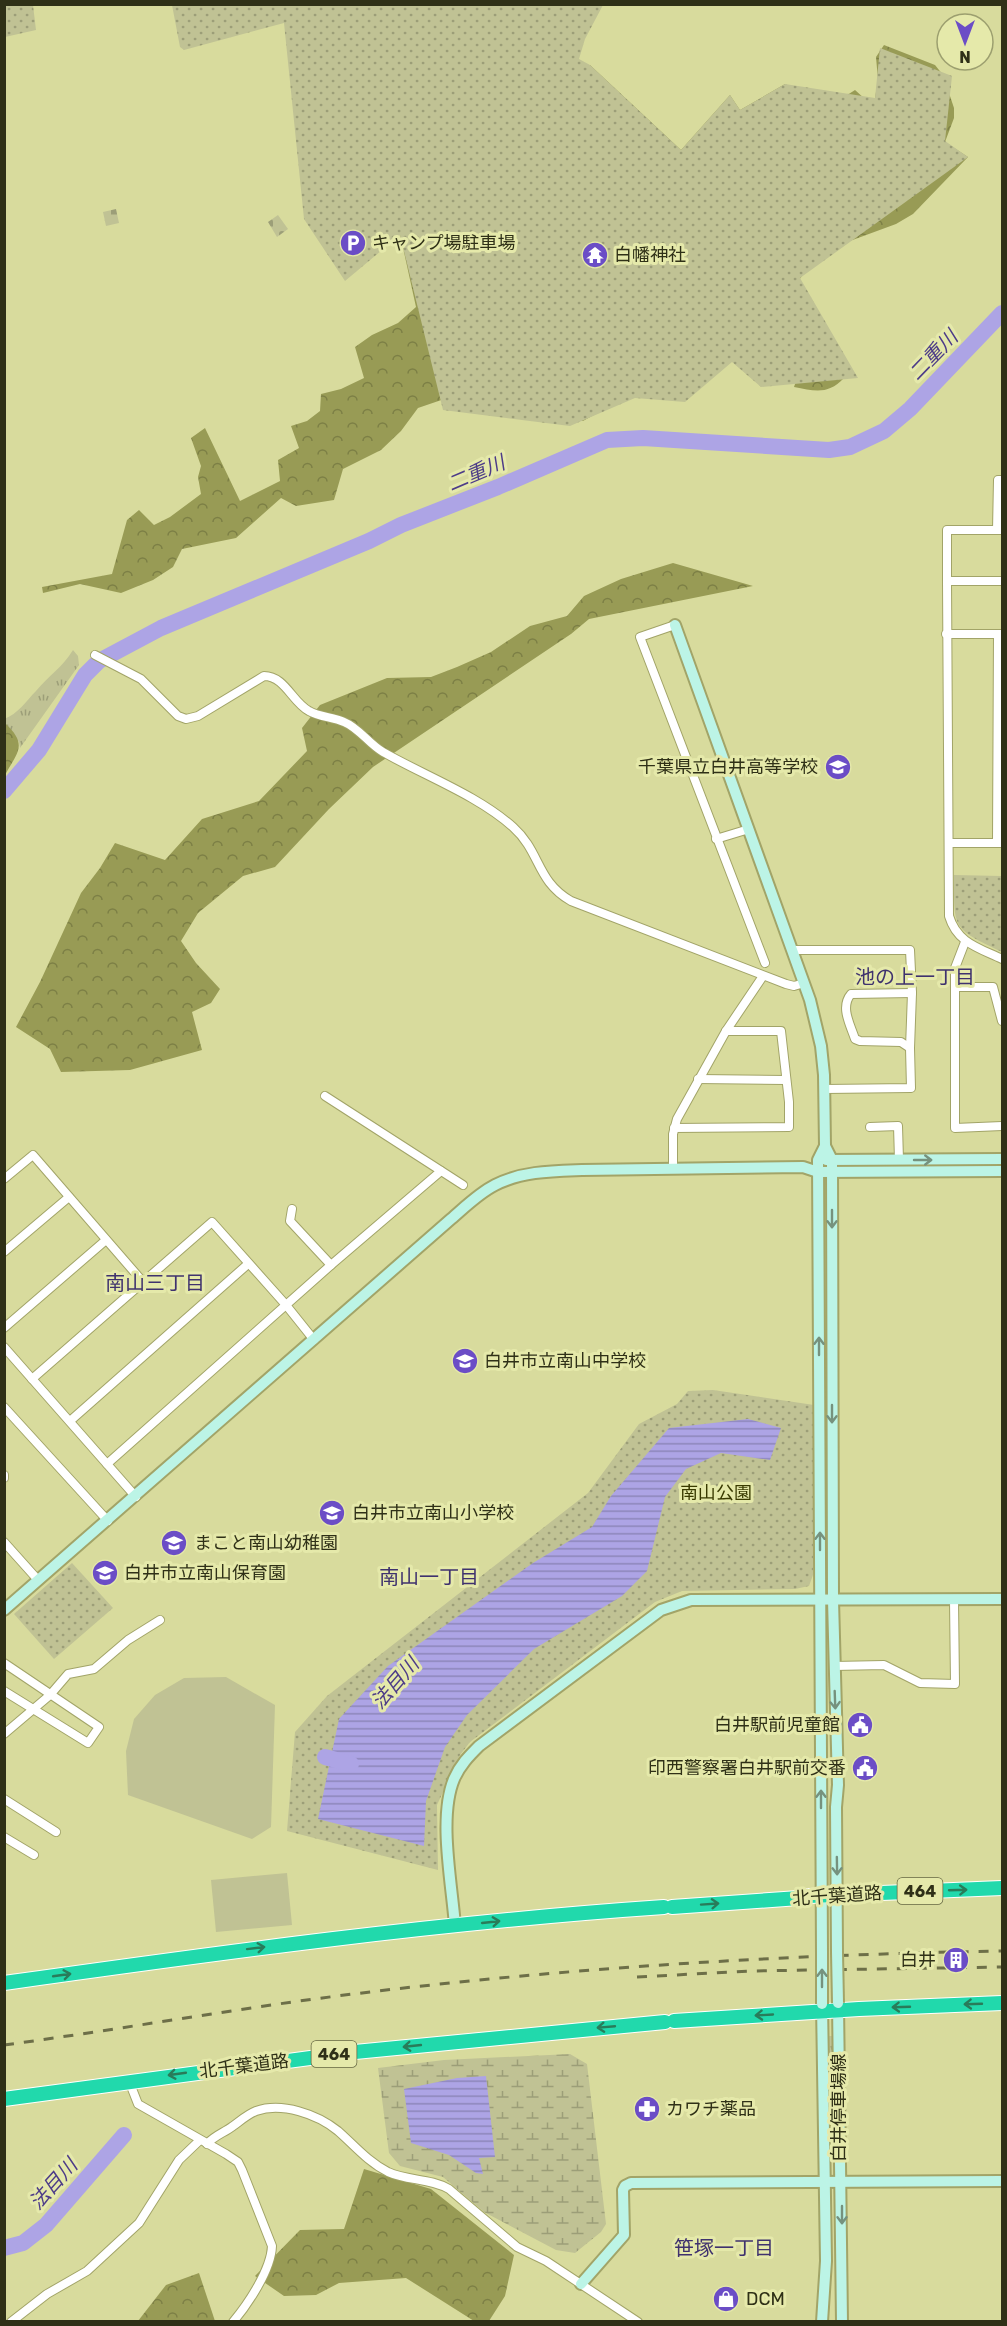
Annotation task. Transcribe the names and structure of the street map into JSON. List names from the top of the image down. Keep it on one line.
{"streets":{"highway":["464","北千葉道路"],"street":["白井停車場線"]},"crossings":[["北千葉道路","白井停車場線"]],"districts":["池の上一丁目","南山三丁目","南山一丁目","笹塚一丁目"],"water":["二重川","法目川"],"parks":["南山公園"],"places":{"parking":["キャンプ場駐車場"],"temple":["白幡神社"],"school or university":["千葉県立白井高等学校","白井市立南山中学校","白井市立南山小学校","まこと南山幼稚園","白井市立南山保育園"],"public building":["白井駅前児童館","印西警察署白井駅前交番"],"building":["白井"],"pharmacy":["カワチ薬品"],"shop":["DCM"]},"north":"bottom"}
